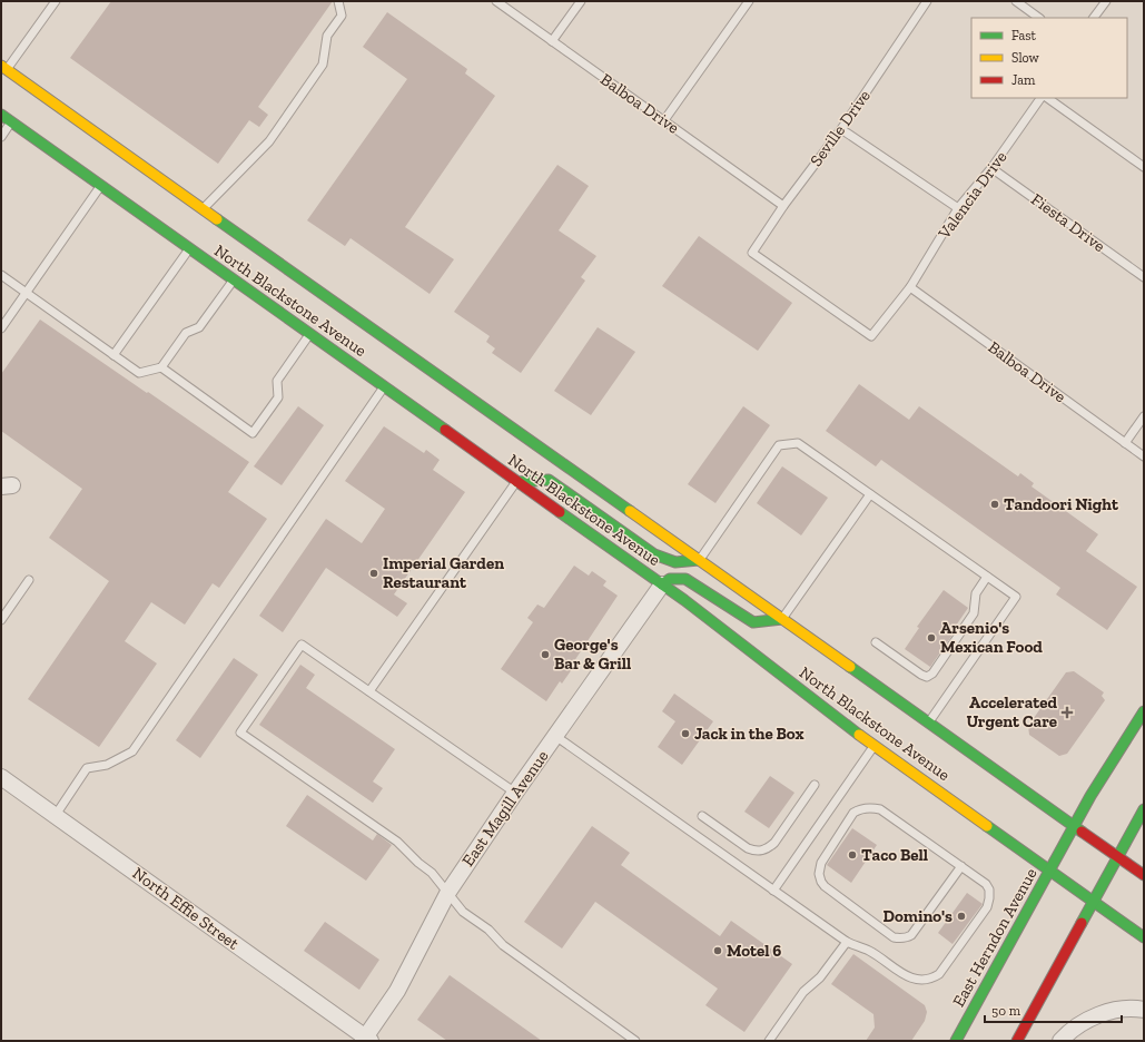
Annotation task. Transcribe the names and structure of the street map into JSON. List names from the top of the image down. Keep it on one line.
{"streets":{"main road":["North Blackstone Avenue","East Herndon Avenue"],"street":["East Magill Avenue","North Effie Street"],"lane":["Balboa Drive","Seville Drive","Valencia Drive","Fiesta Drive"]},"crossings":[["Balboa Drive","Seville Drive"],["Balboa Drive","Valencia Drive"],["Seville Drive","Valencia Drive"],["Valencia Drive","Fiesta Drive"],["North Blackstone Avenue","East Magill Avenue"],["North Blackstone Avenue","East Herndon Avenue"],["East Magill Avenue","North Effie Street"]],"places":{"other":["Tandoori Night","Imperial Garden Restaurant","Arsenio's Mexican Food","George's Bar & Grill","Jack in the Box","Taco Bell","Domino's","Motel 6"],"health":["Accelerated Urgent Care"]},"legend":["Fast","Slow","Jam"],"scale_bar":"50 m"}
